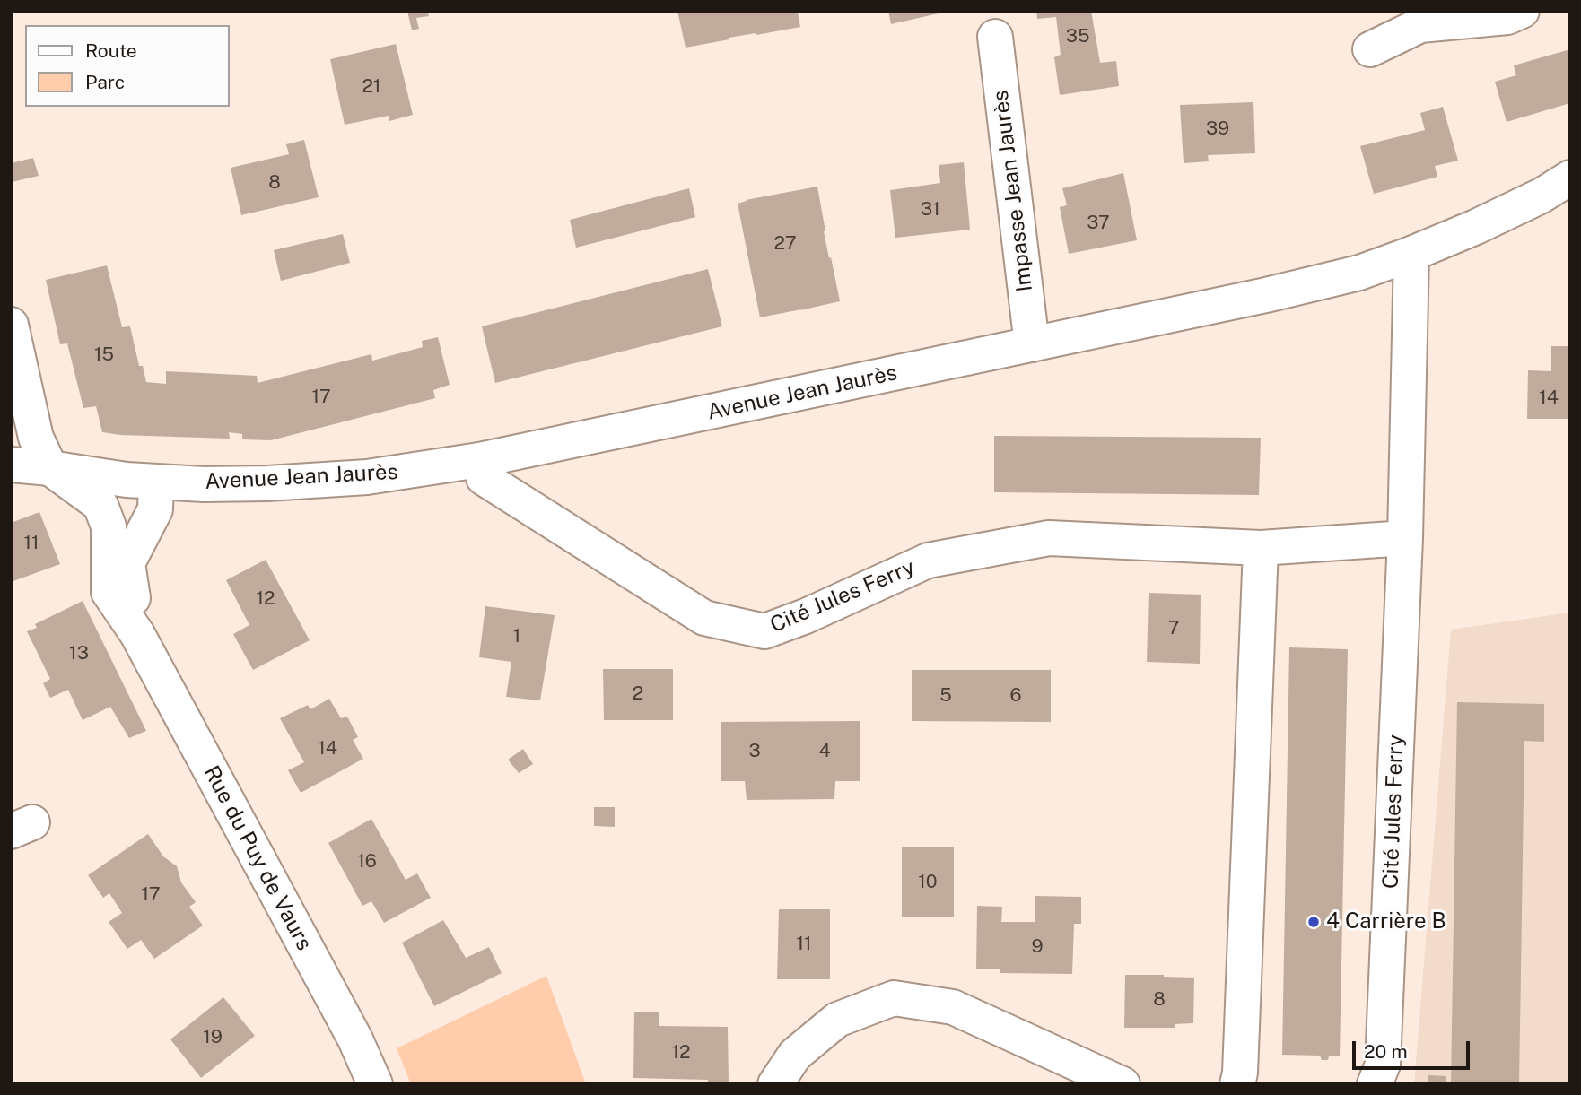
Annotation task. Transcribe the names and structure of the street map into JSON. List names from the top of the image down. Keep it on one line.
{"streets":{"street":["Impasse Jean Jaurès","Avenue Jean Jaurès","Cité Jules Ferry","Rue du Puy de Vaurs"]},"crossings":[["Impasse Jean Jaurès","Avenue Jean Jaurès"],["Avenue Jean Jaurès","Cité Jules Ferry"],["Avenue Jean Jaurès","Rue du Puy de Vaurs"]],"places":["4 Carrière B"],"house_numbers":["35","21","39","8","31","37","27","15","17","14","11","12","7","1","13","2","5","6","14","3","4","16","10","17","11","9","8","19","12"],"legend":["Route","Parc"],"scale_bar":"20 m"}
